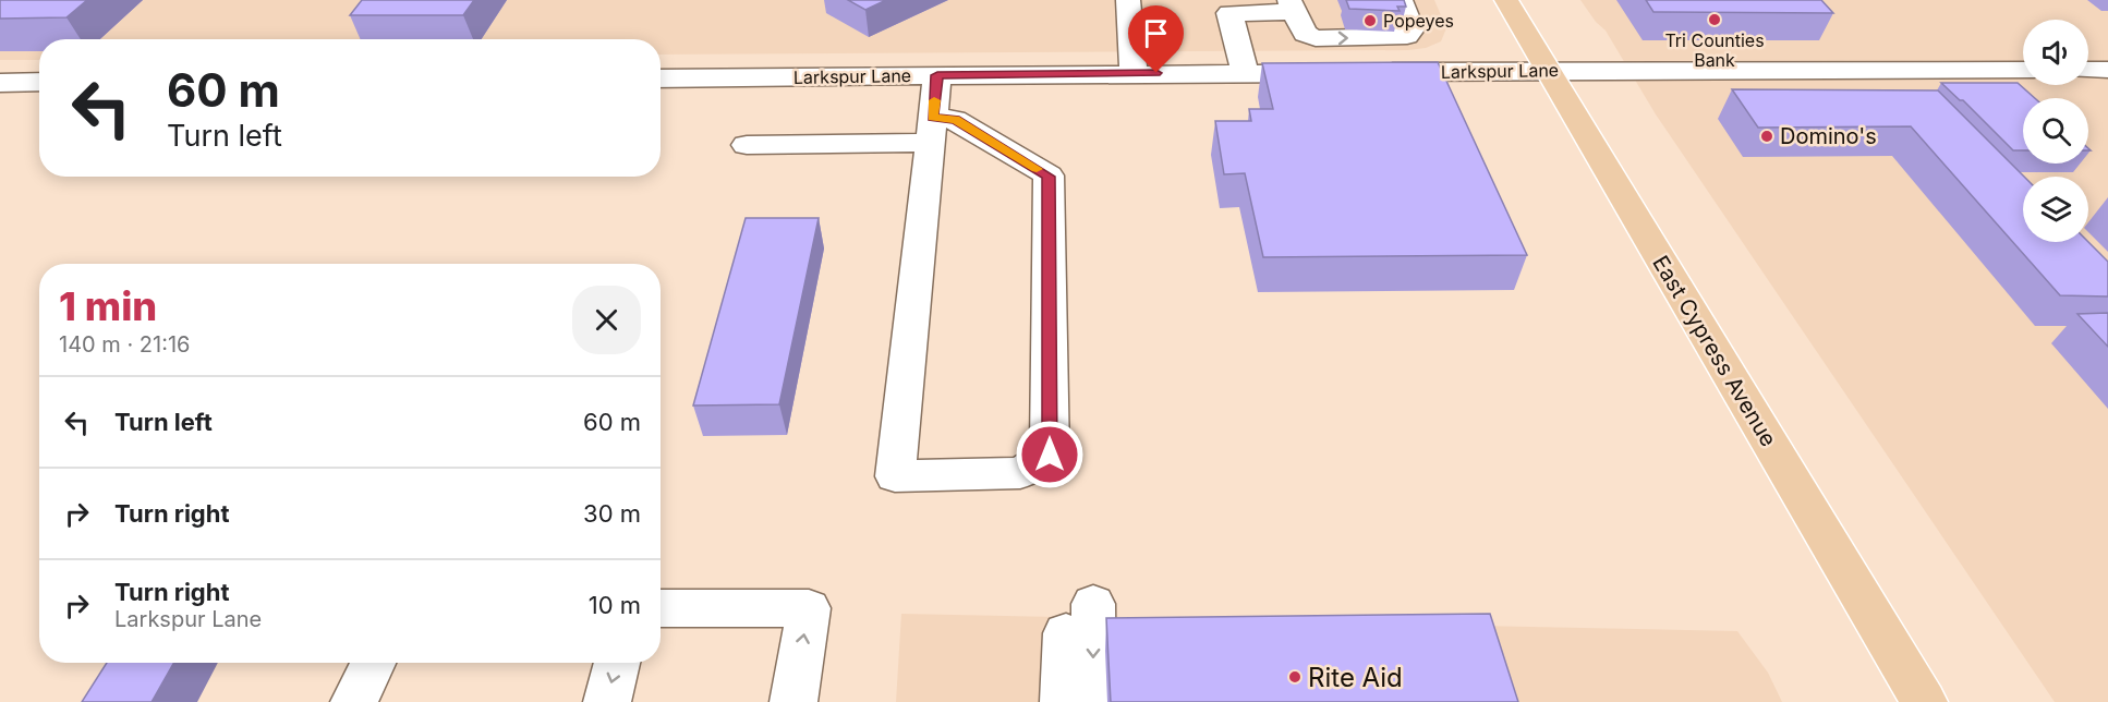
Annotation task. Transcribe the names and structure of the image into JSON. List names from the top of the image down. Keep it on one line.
{"streets":{"main road":["East Cypress Avenue"],"street":["Larkspur Lane"]},"crossings":[["Larkspur Lane","East Cypress Avenue"]],"places":["Tri Counties Bank","Popeyes","Domino's","Rite Aid"],"page":{"turn":["60 m","Turn left"],"heading":["1 min","140 m · 21:16"],"list":[{"name":"Turn left","value":"60 m"},{"name":"Turn right","value":"30 m"},{"name":"Turn right","note":"Larkspur Lane","value":"10 m"}]}}
